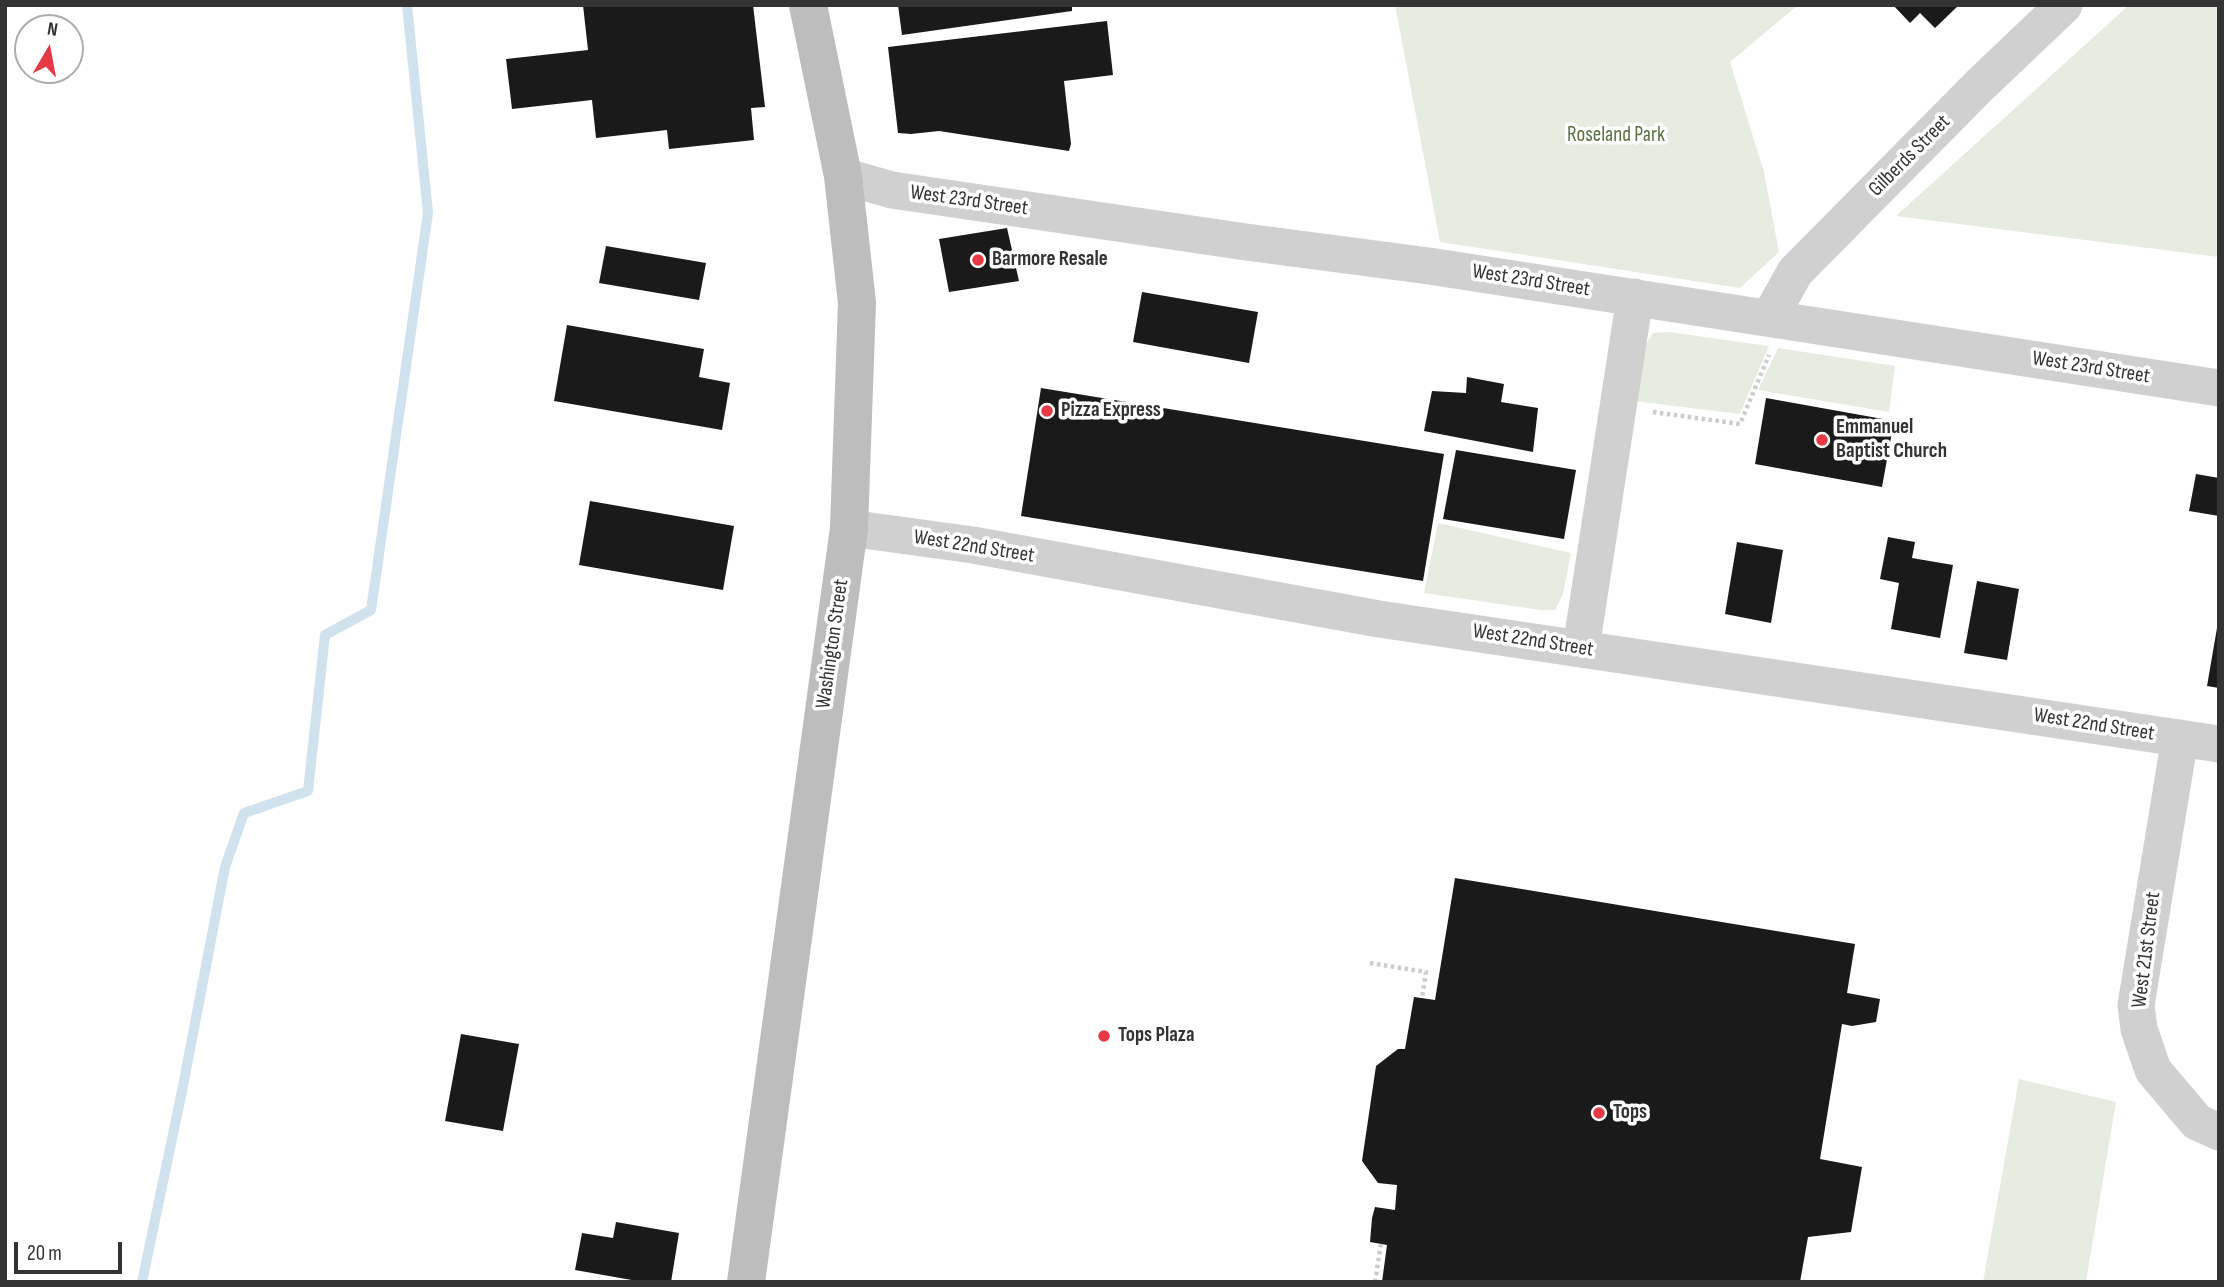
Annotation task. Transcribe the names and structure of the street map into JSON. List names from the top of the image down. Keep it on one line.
{"streets":{"main road":["Washington Street"],"street":["Gilberds Street","West 23rd Street","West 22nd Street","West 21st Street"]},"crossings":[["Gilberds Street","West 23rd Street"],["West 23rd Street","Washington Street"],["West 22nd Street","Washington Street"],["West 22nd Street","West 21st Street"]],"parks":["Roseland Park"],"places":["Barmore Resale","Pizza Express","Emmanuel Baptist Church","Tops Plaza","Tops"],"scale_bar":"20 m","north":"top"}
